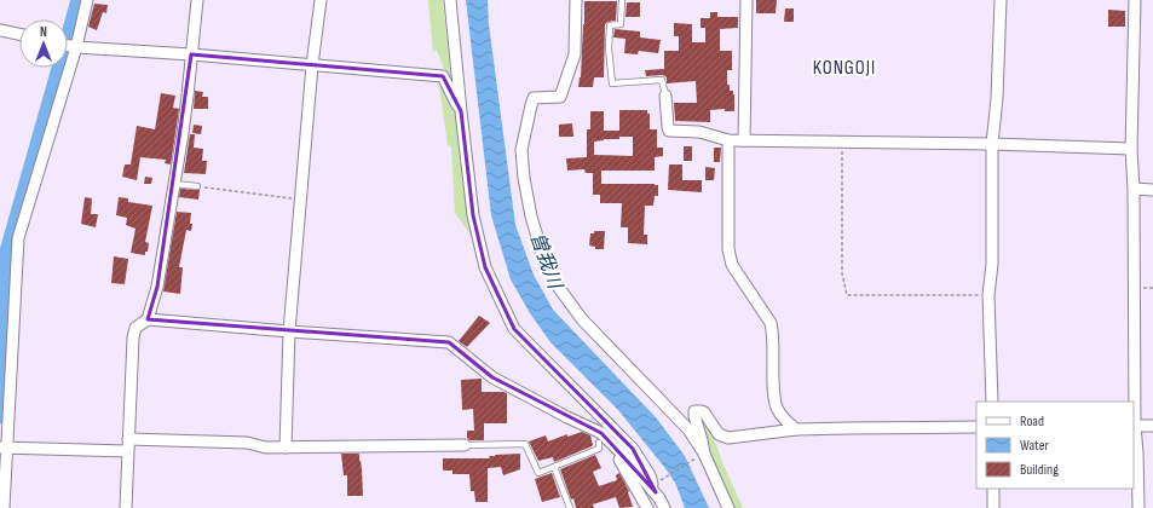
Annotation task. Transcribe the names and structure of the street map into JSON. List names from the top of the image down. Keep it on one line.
{"districts":["KONGOJI"],"water":["曽我川"],"legend":["Road","Water","Building"],"north":"top"}
